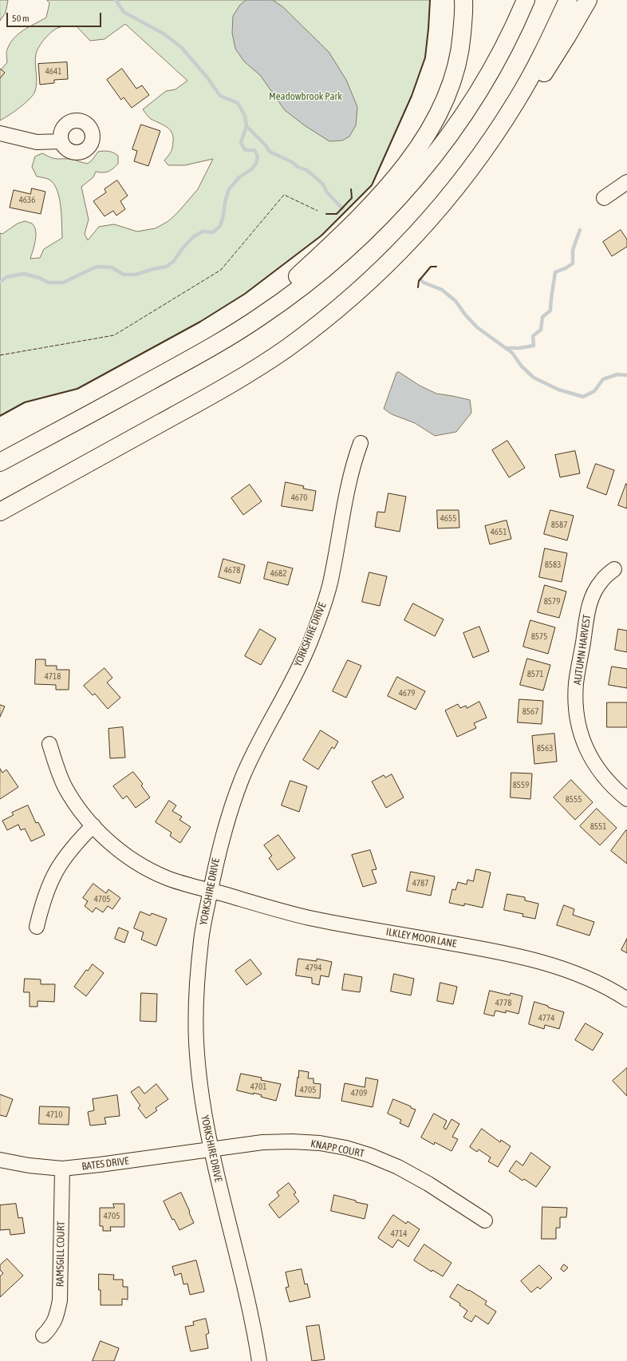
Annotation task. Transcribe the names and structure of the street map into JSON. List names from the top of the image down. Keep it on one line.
{"streets":{"street":["YORKSHIRE DRIVE","AUTUMN HARVEST","ILKLEY MOOR LANE","KNAPP COURT","BATES DRIVE","RAMSGILL COURT"]},"crossings":[["YORKSHIRE DRIVE","ILKLEY MOOR LANE"],["YORKSHIRE DRIVE","KNAPP COURT"],["YORKSHIRE DRIVE","BATES DRIVE"],["KNAPP COURT","BATES DRIVE"],["BATES DRIVE","RAMSGILL COURT"]],"parks":["Meadowbrook Park"],"house_numbers":["4641","4636","4670","4655","8587","4651","8583","4678","4682","8579","8575","8571","4718","4679","8567","8563","8559","8555","8551","4787","4705","4794","4778","4774","4701","4705","4709","4710","4705","4714"],"scale_bar":"50 m"}
